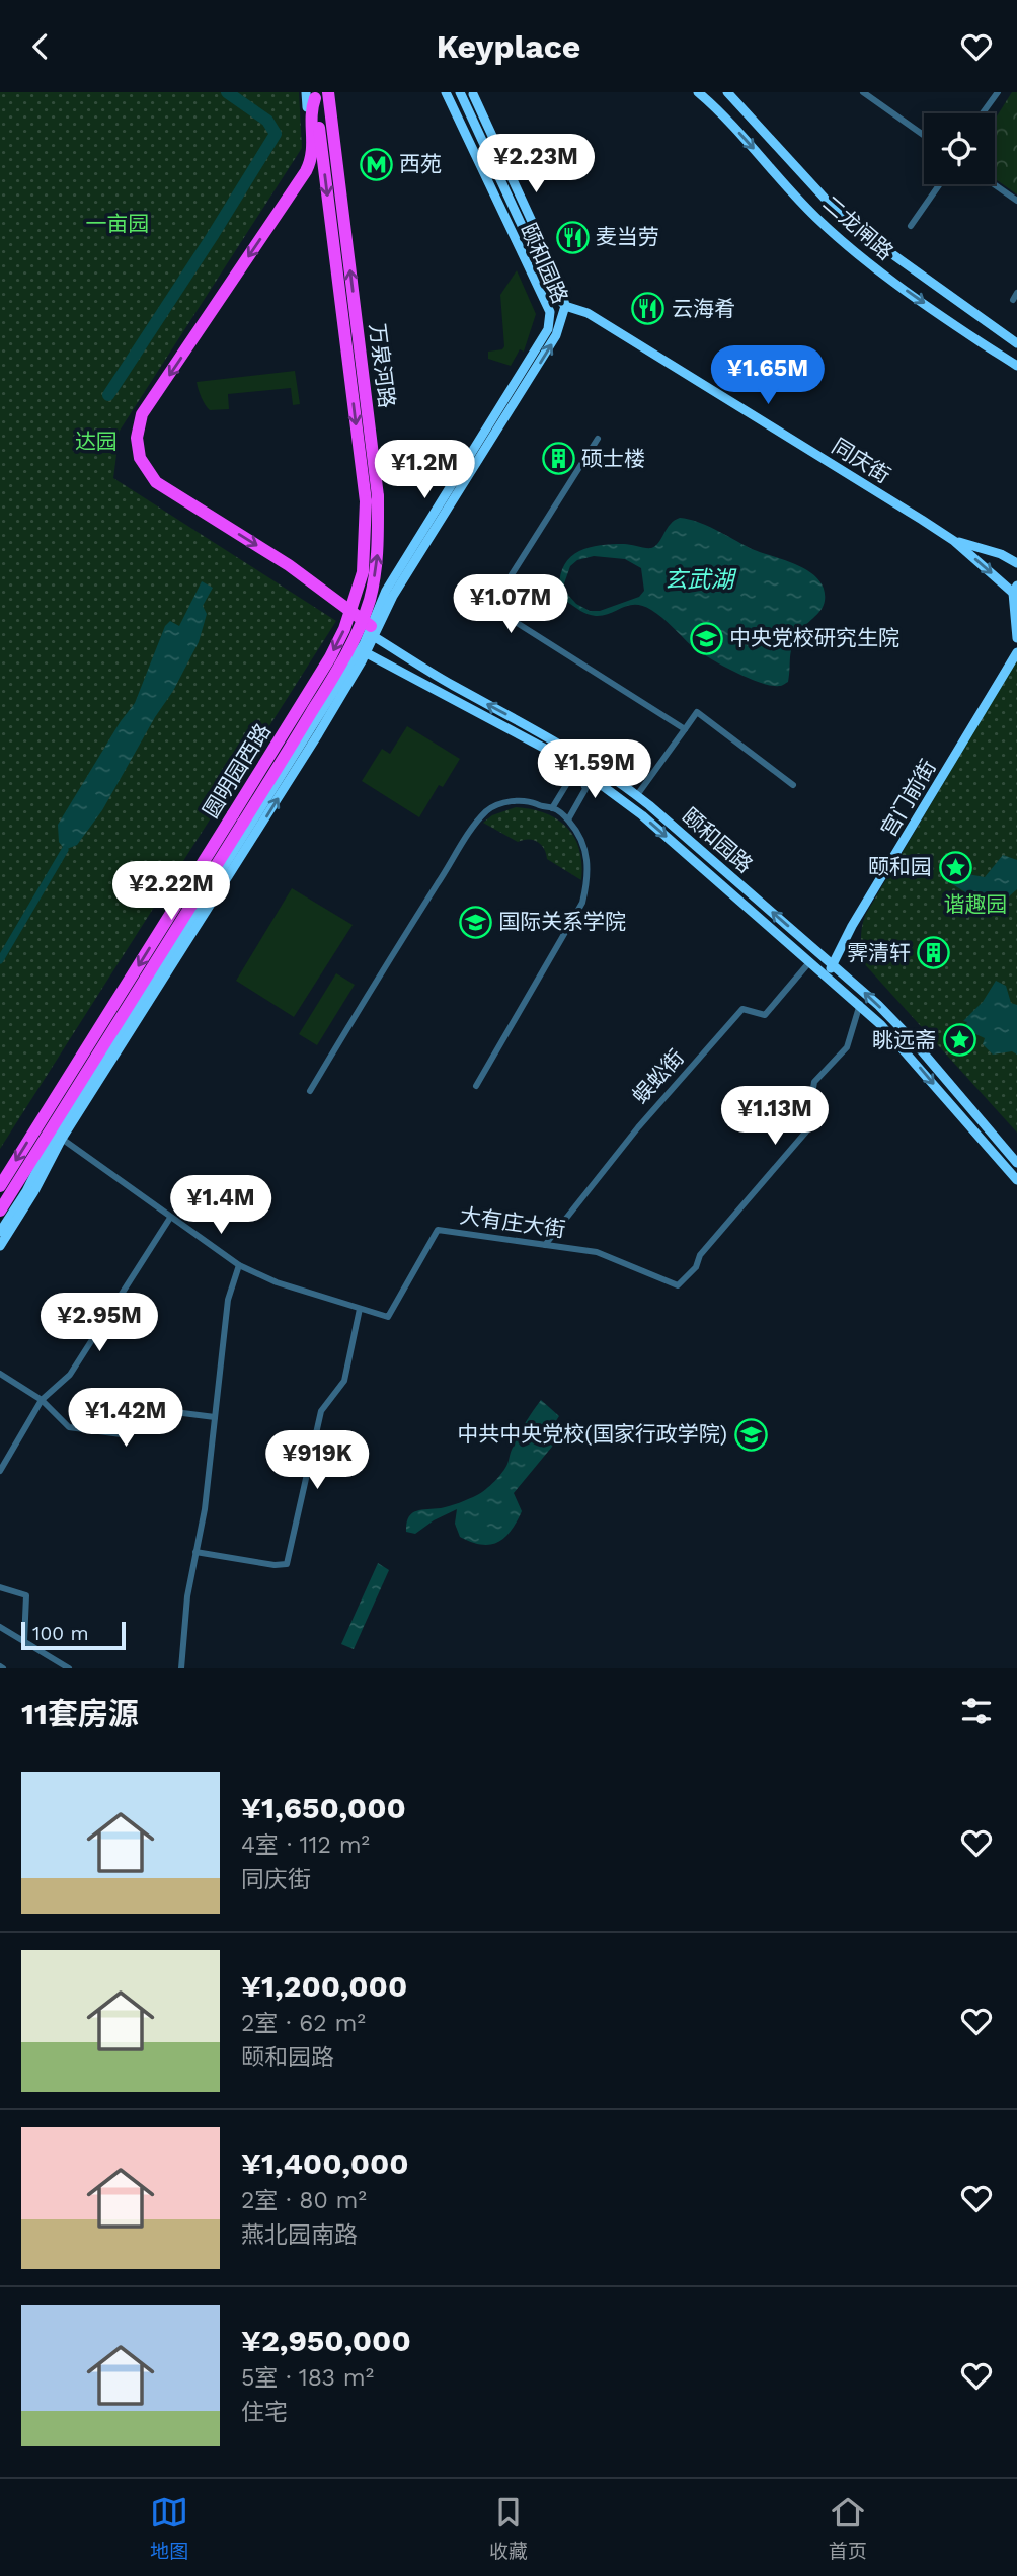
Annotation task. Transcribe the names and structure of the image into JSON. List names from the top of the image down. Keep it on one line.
{"streets":{"highway":["万泉河路","圆明园西路"],"main road":["二龙闸路","颐和园路","同庆街","宫门前街"],"street":["蜈蚣街","大有庄大街"]},"crossings":[["颐和园路","同庆街"],["颐和园路","圆明园西路"],["颐和园路","宫门前街"],["颐和园路","蜈蚣街"],["颐和园路","大有庄大街"],["万泉河路","圆明园西路"],["蜈蚣街","大有庄大街"]],"water":["玄武湖"],"parks":["一亩园","达园","谐趣园"],"places":{"metro station":["西苑"],"restaurant":["麦当劳","云海肴"],"building":["硕士楼","霁清轩"],"school or university":["中央党校研究生院","国际关系学院","中共中央党校(国家行政学院)"],"place":["颐和园","眺远斋"]},"scale_bar":"100 m","page":{"header":"Keyplace","price":["¥2.23M","¥1.65M","¥1.2M","¥1.07M","¥1.59M","¥2.22M","¥1.13M","¥1.4M","¥2.95M","¥1.42M","¥919K"],"scale":"100 m","heading":"11套房源","list":[{"name":"¥1,650,000","note":"4室 · 112 m² · 同庆街"},{"name":"¥1,200,000","note":"2室 · 62 m² · 颐和园路"},{"name":"¥1,400,000","note":"2室 · 80 m² · 燕北园南路"},{"name":"¥2,950,000","note":"5室 · 183 m² · 住宅"}],"tabs":["地图","收藏","首页"]}}
